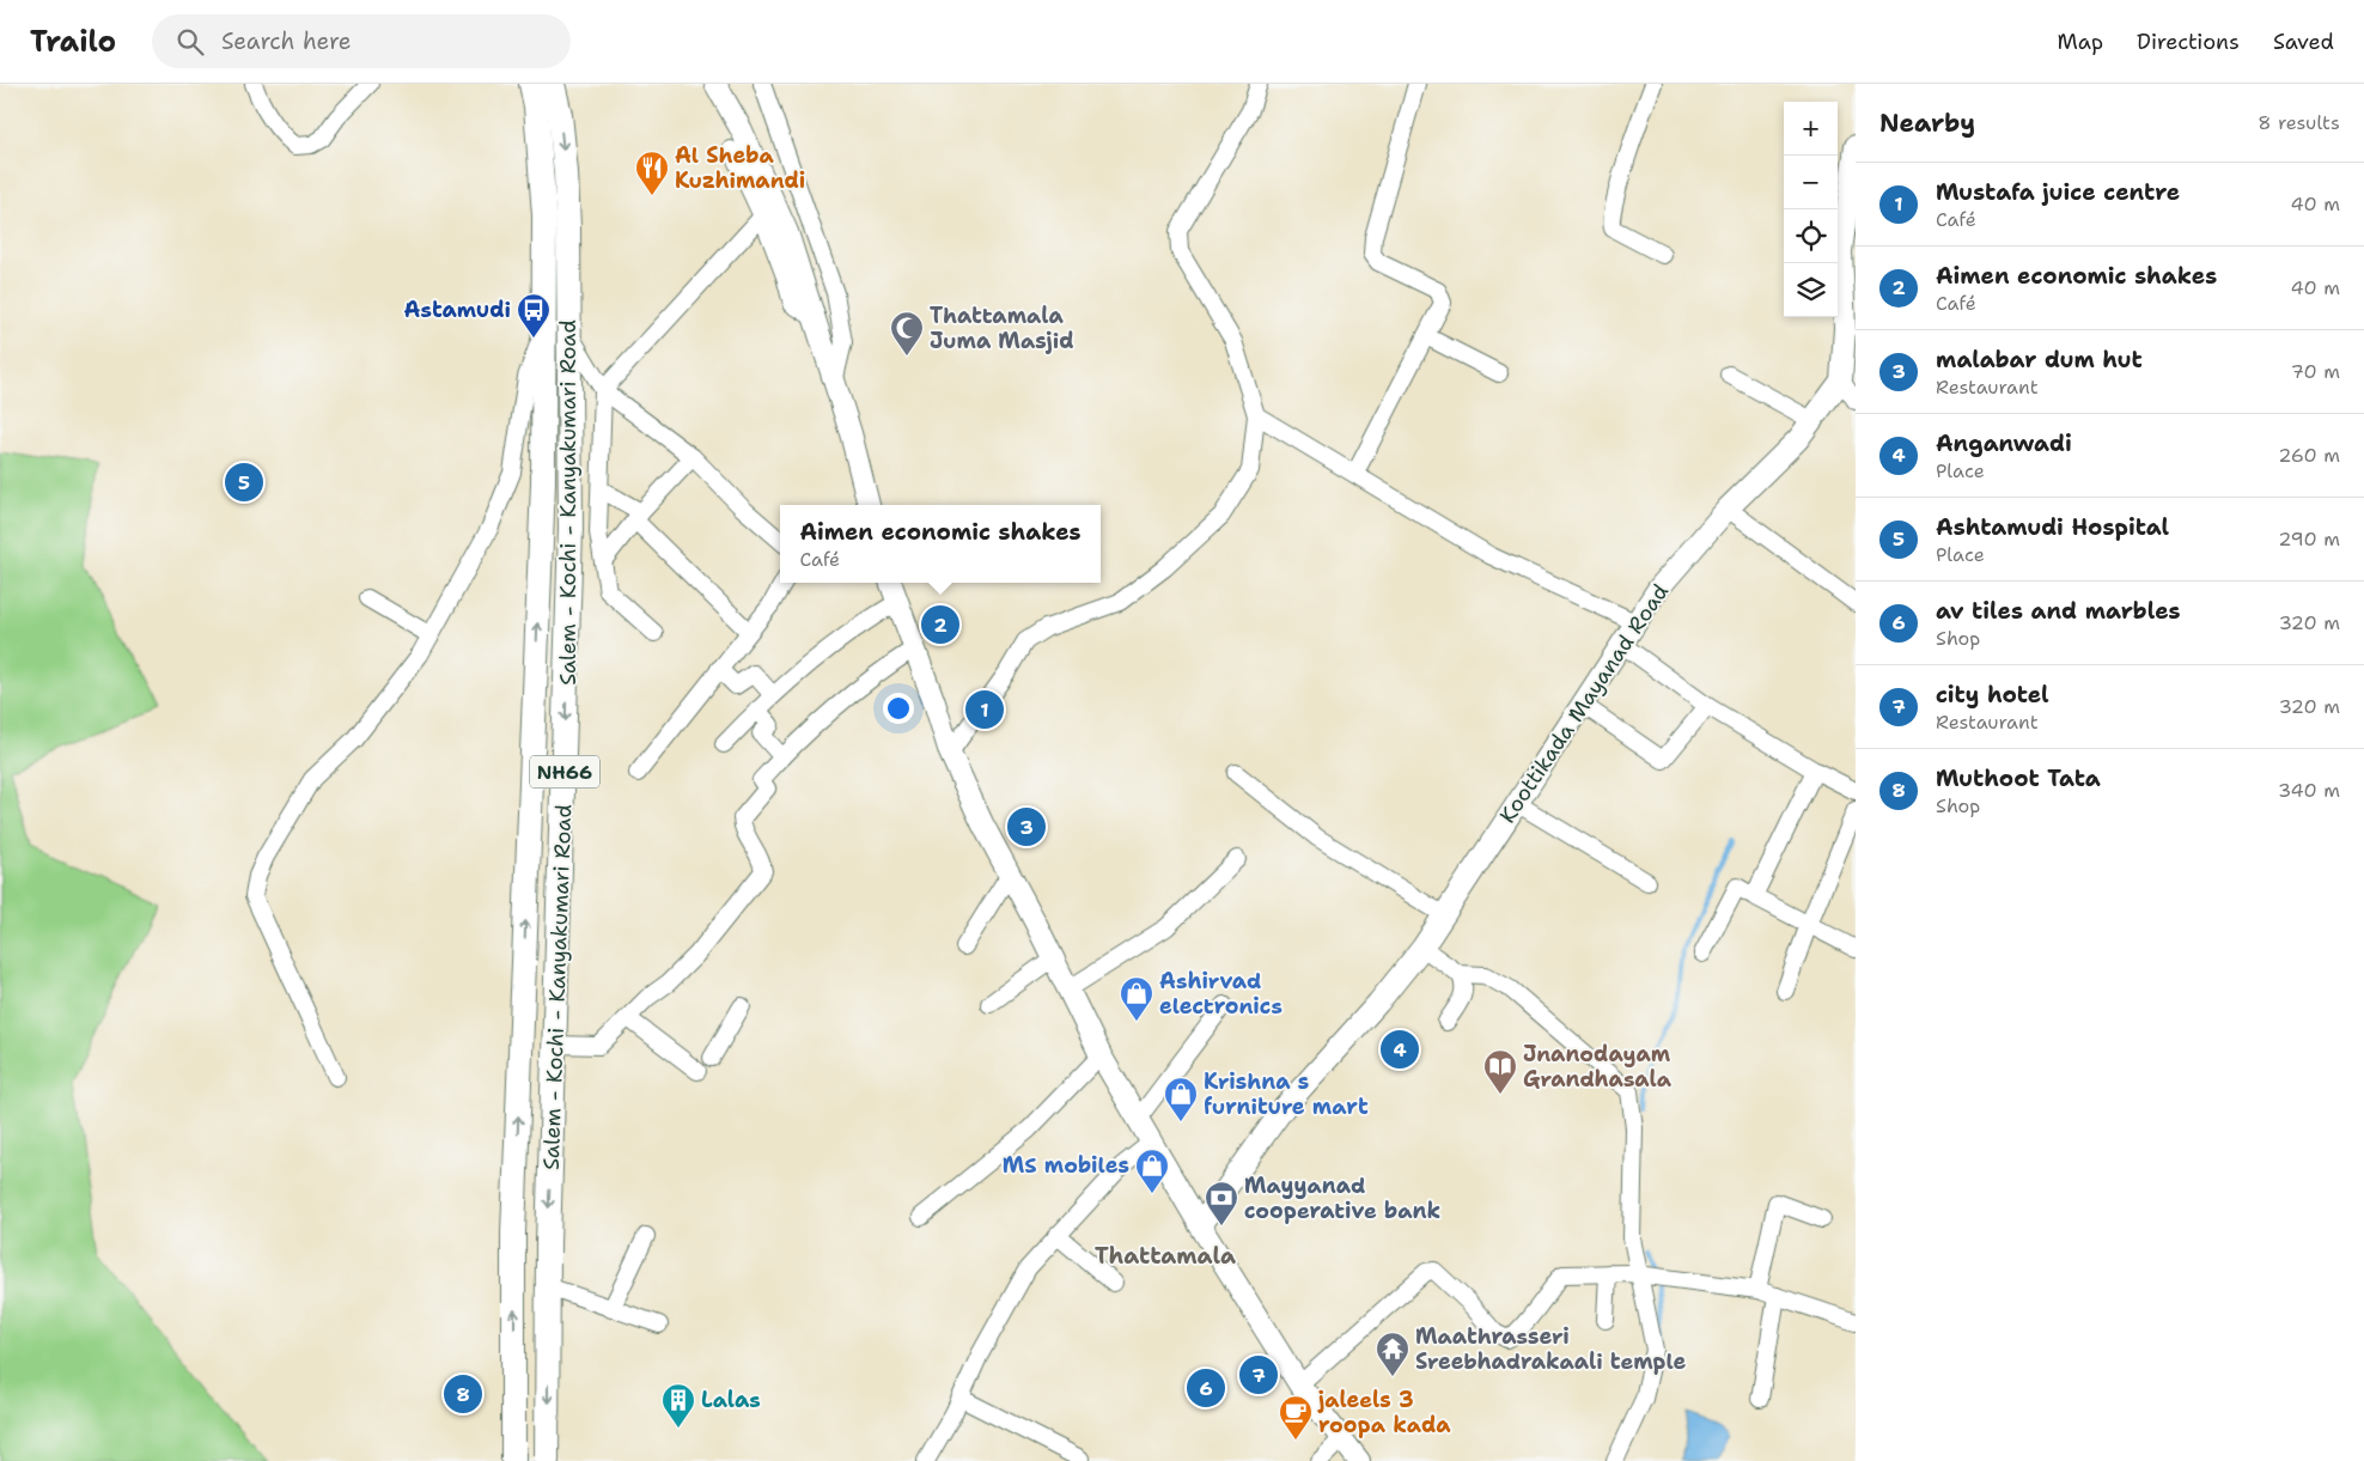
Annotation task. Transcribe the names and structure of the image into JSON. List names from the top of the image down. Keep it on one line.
{"streets":{"highway":["Salem - Kochi - Kanyakumari Road","NH66"],"main road":["Koottikada Mayanad Road"]},"districts":["Thattamala"],"places":{"restaurant":["Al Sheba Kuzhimandi"],"bus stop":["Astamudi"],"mosque":["Thattamala Juma Masjid"],"shop":["Ashirvad electronics","Krishna s furniture mart","MS mobiles"],"library":["Jnanodayam Grandhasala"],"bank":["Mayyanad cooperative bank"],"temple":["Maathrasseri Sreebhadrakaali temple"],"building":["Lalas"],"cafe":["jaleels 3 roopa kada"]},"page":{"header":"Trailo","search":"Search here","nav":["Map","Directions","Saved"],"heading":["Nearby","8 results"],"map_buttons":["+","−"],"list":[{"mark":"1","name":"Mustafa juice centre","note":"Café","value":"40 m"},{"mark":"2","name":"Aimen economic shakes","note":"Café","value":"40 m"},{"mark":"3","name":"malabar dum hut","note":"Restaurant","value":"70 m"},{"mark":"4","name":"Anganwadi","note":"Place","value":"260 m"},{"mark":"5","name":"Ashtamudi Hospital","note":"Place","value":"290 m"},{"mark":"6","name":"av tiles and marbles","note":"Shop","value":"320 m"},{"mark":"7","name":"city hotel","note":"Restaurant","value":"320 m"},{"mark":"8","name":"Muthoot Tata","note":"Shop","value":"340 m"}],"pins":["5","2","1","3","4","7","6","8"],"popup":["Aimen economic shakes","Café"]}}
